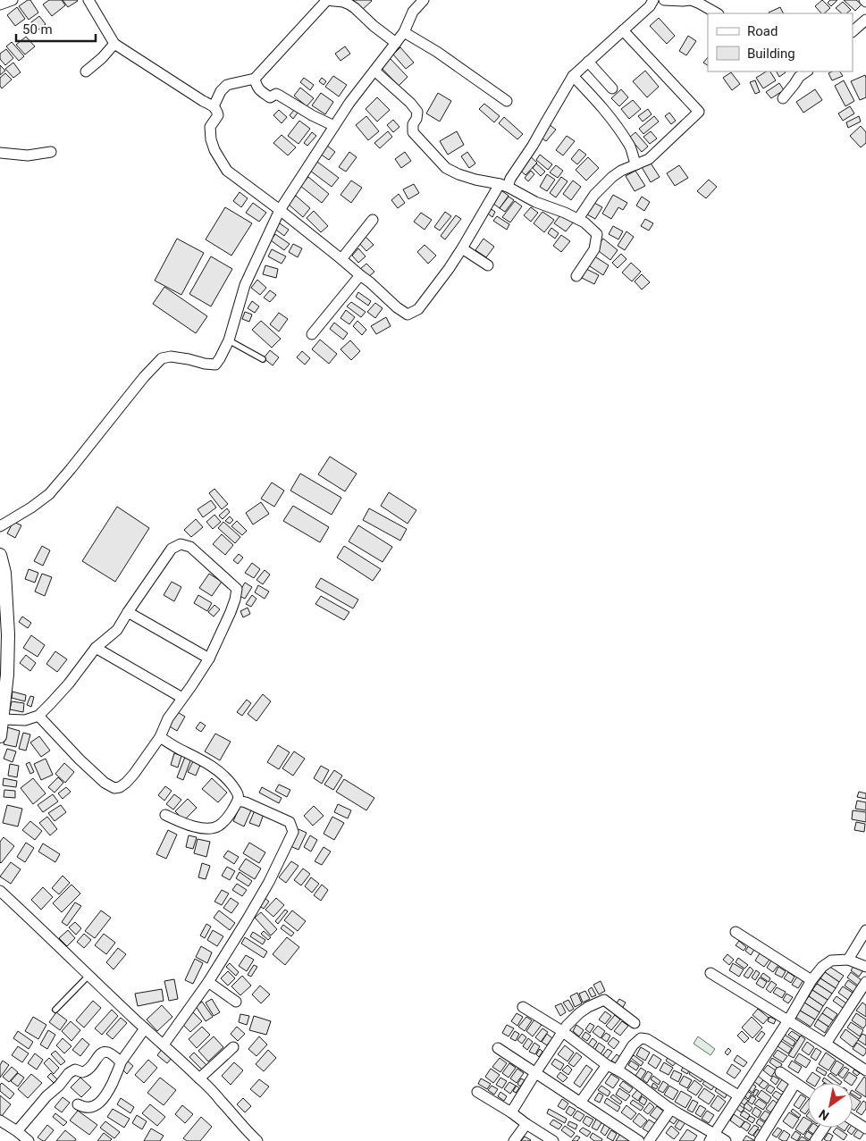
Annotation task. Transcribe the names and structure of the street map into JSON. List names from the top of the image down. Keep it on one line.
{"legend":["Road","Building"],"scale_bar":"50 m","north":"bottom left"}
